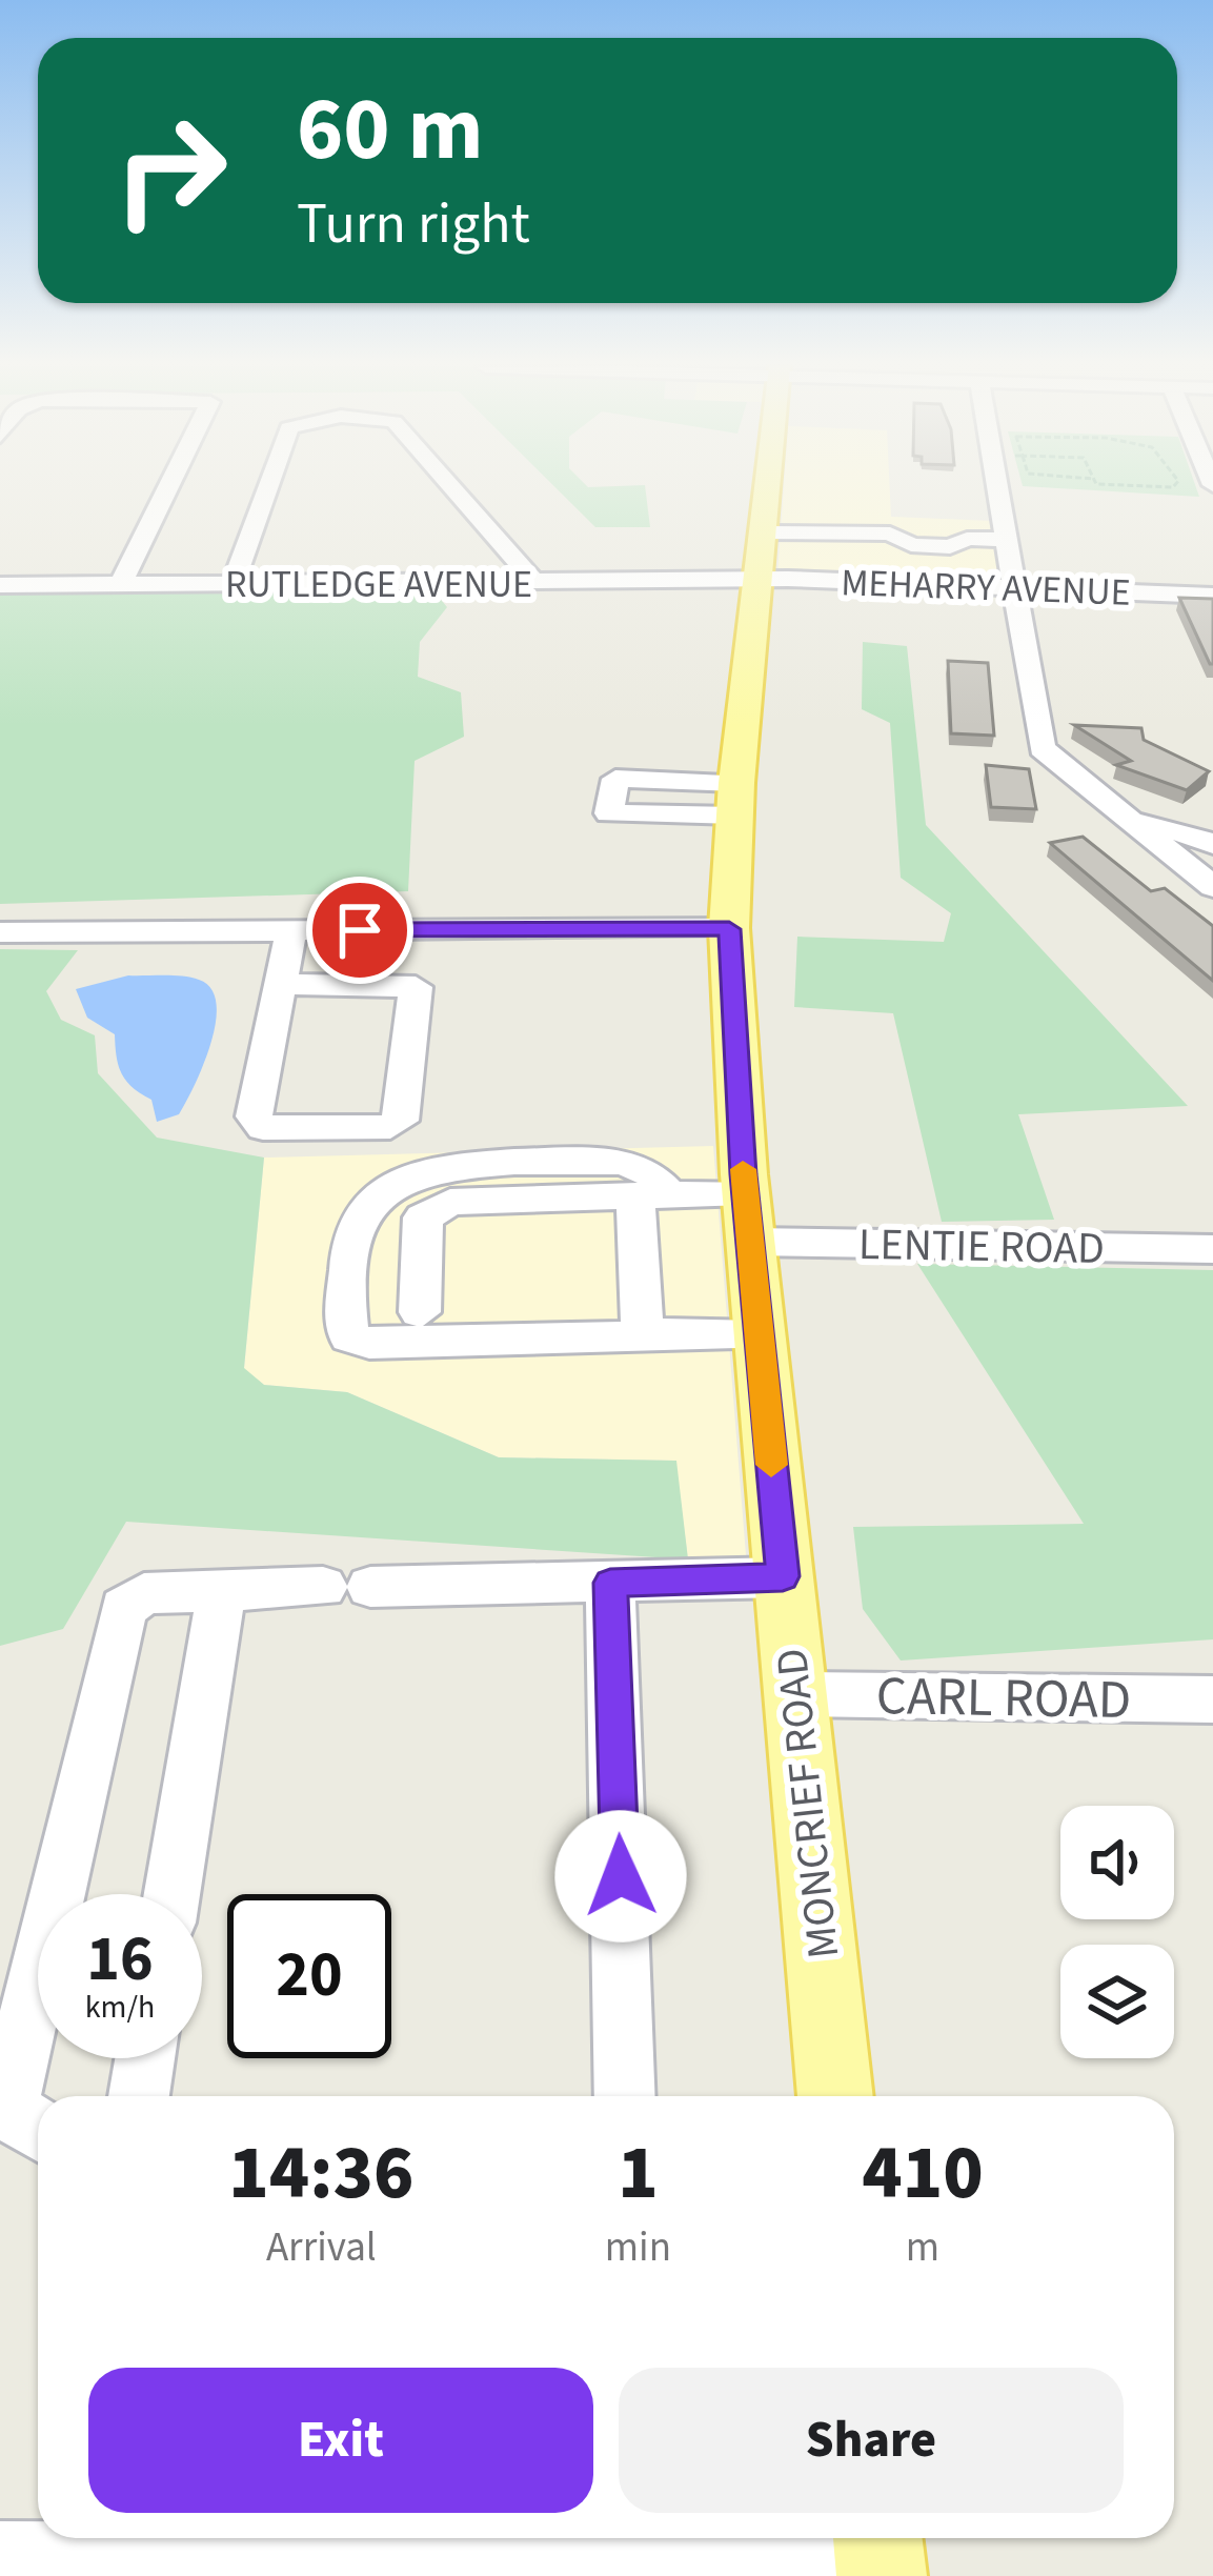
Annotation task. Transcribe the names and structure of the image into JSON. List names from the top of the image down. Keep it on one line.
{"streets":{"main road":["MONCRIEF ROAD"],"street":["RUTLEDGE AVENUE","MEHARRY AVENUE","LENTIE ROAD","CARL ROAD"]},"crossings":[["RUTLEDGE AVENUE","MEHARRY AVENUE"],["RUTLEDGE AVENUE","MONCRIEF ROAD"],["MEHARRY AVENUE","MONCRIEF ROAD"],["LENTIE ROAD","MONCRIEF ROAD"],["CARL ROAD","MONCRIEF ROAD"]],"page":{"turn":["60 m","Turn right"],"speed":"16 km/h","limit":"20","eta":["14:36","Arrival","1","min","410","m"],"buttons":["Exit","Share"]}}
